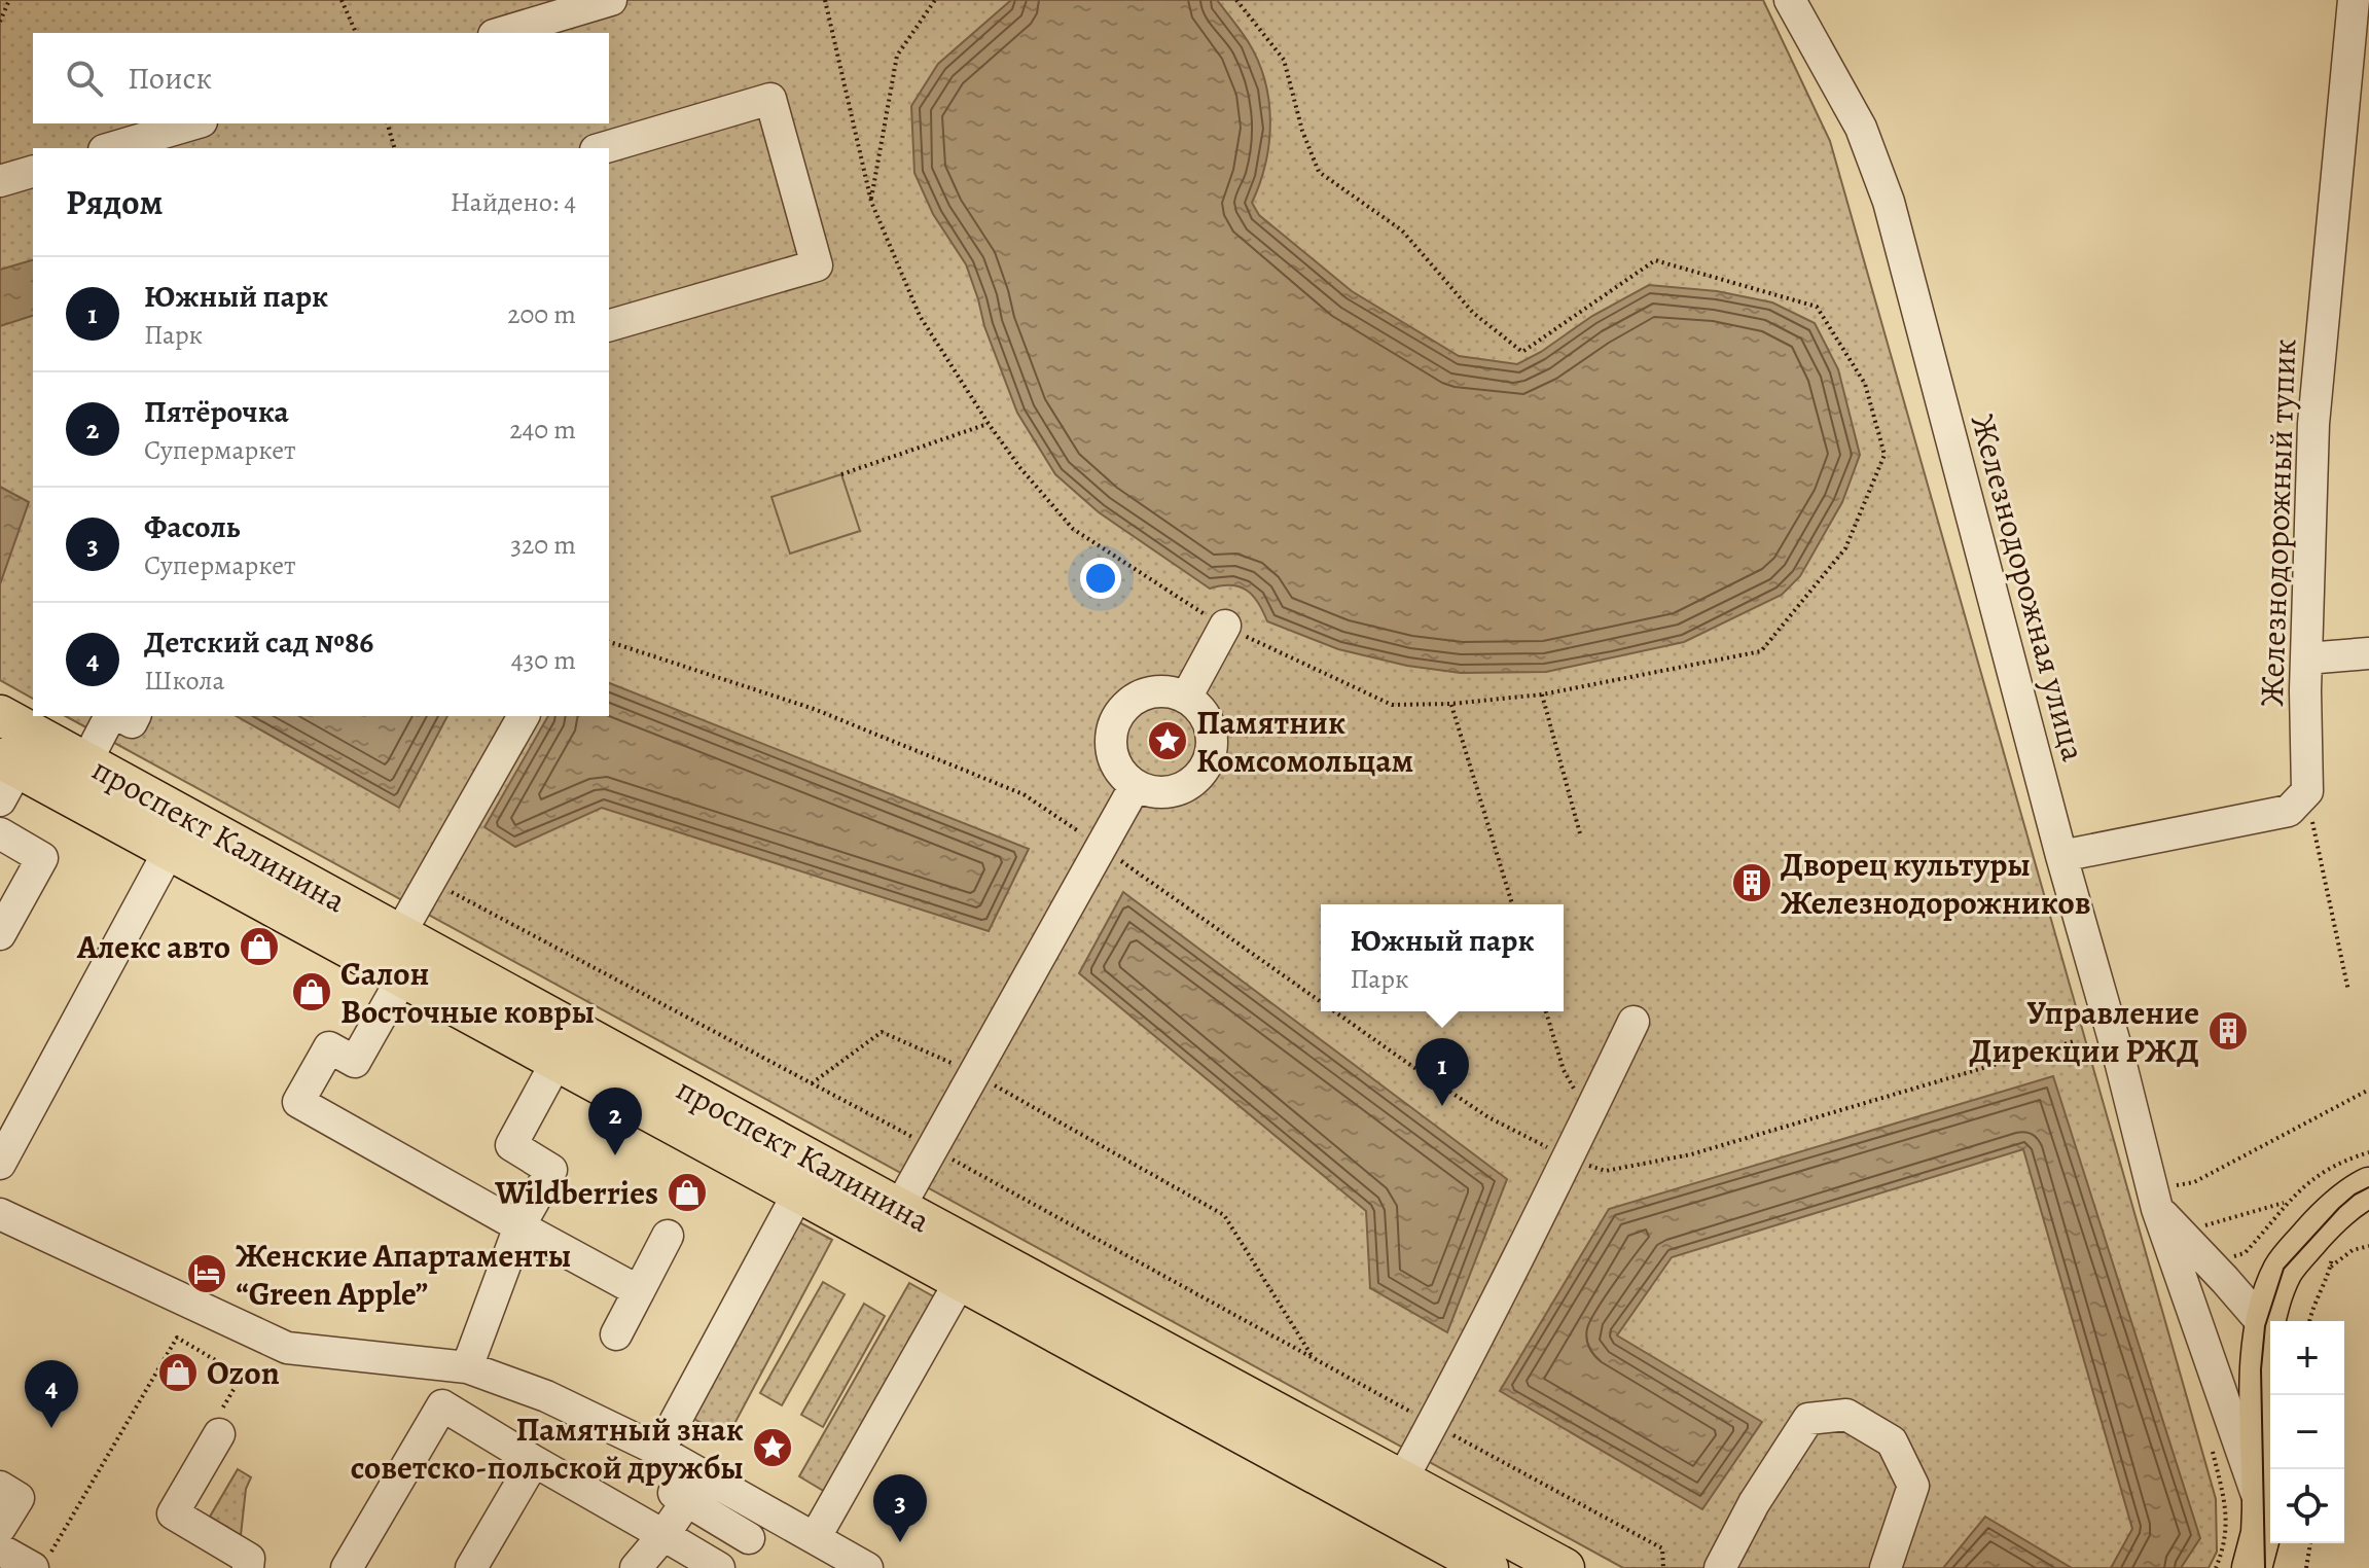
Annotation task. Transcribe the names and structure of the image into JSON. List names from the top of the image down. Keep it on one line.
{"streets":{"main road":["проспект Калинина"],"street":["Железнодорожный тупик","Железнодорожная улица"]},"places":{"place":["Памятник Комсомольцам","Памятный знак советско-польской дружбы"],"building":["Дворец культуры Железнодорожников","Управление Дирекции РЖД"],"shop":["Алекс авто","Салон Восточные ковры","Wildberries","Ozon"],"hotel":["Женские Апартаменты “Green Apple”"]},"page":{"search":"Поиск","heading":["Рядом","Найдено: 4"],"list":[{"mark":"1","name":"Южный парк","note":"Парк","value":"200 m"},{"mark":"2","name":"Пятёрочка","note":"Супермаркет","value":"240 m"},{"mark":"3","name":"Фасоль","note":"Супермаркет","value":"320 m"},{"mark":"4","name":"Детский сад №86","note":"Школа","value":"430 m"}],"popup":["Южный парк","Парк"],"pins":["1","2","4","3"],"map_buttons":["+","−"]}}
